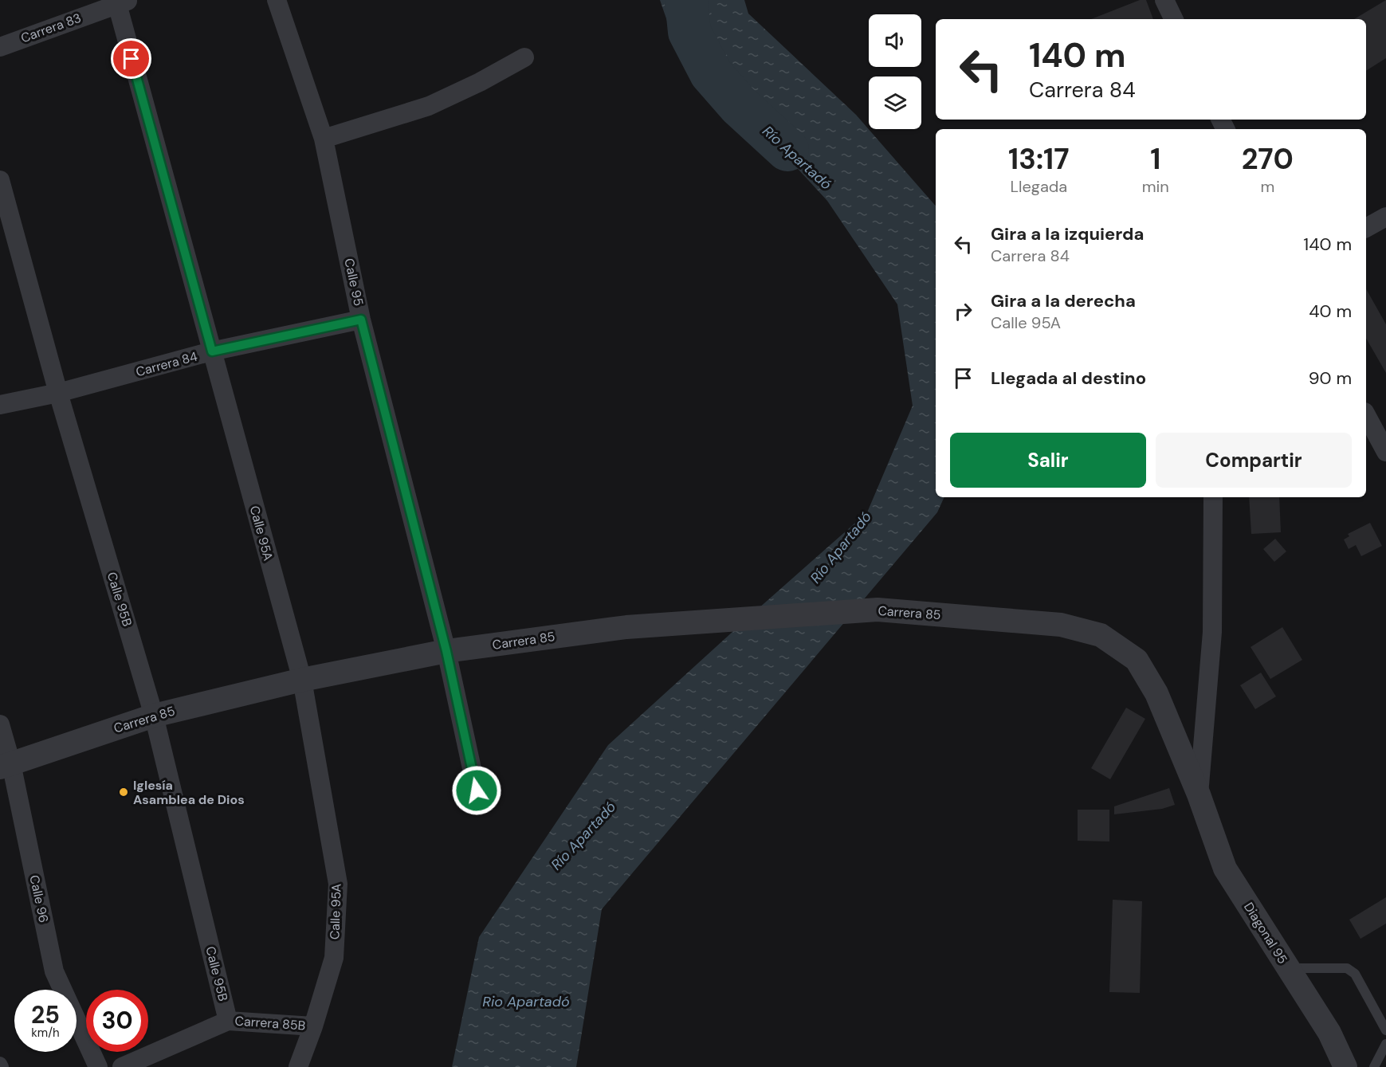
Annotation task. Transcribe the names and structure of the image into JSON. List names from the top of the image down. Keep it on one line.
{"streets":{"street":["Carrera 83","Calle 95","Carrera 84","Calle 95A","Calle 95B","Carrera 85","Calle 96","Diagonal 95","Carrera 85B"]},"crossings":[["Carrera 83","Calle 95A"],["Calle 95","Carrera 84"],["Calle 95","Carrera 85"],["Carrera 84","Calle 95A"],["Carrera 84","Calle 95B"],["Calle 95A","Carrera 85"],["Calle 95A","Carrera 85B"],["Calle 95B","Carrera 85"],["Calle 95B","Carrera 85B"],["Carrera 85","Calle 96"],["Carrera 85","Diagonal 95"]],"water":["Río Apartadó","Rio Apartadó"],"places":["Iglesía Asamblea de Dios"],"page":{"turn":["140 m","Carrera 84"],"eta":["13:17","Llegada","1","min","270","m"],"list":[{"name":"Gira a la izquierda","note":"Carrera 84","value":"140 m"},{"name":"Gira a la derecha","note":"Calle 95A","value":"40 m"},{"name":"Llegada al destino","value":"90 m"}],"buttons":["Salir","Compartir"],"speed":"25 km/h","limit":"30"}}
